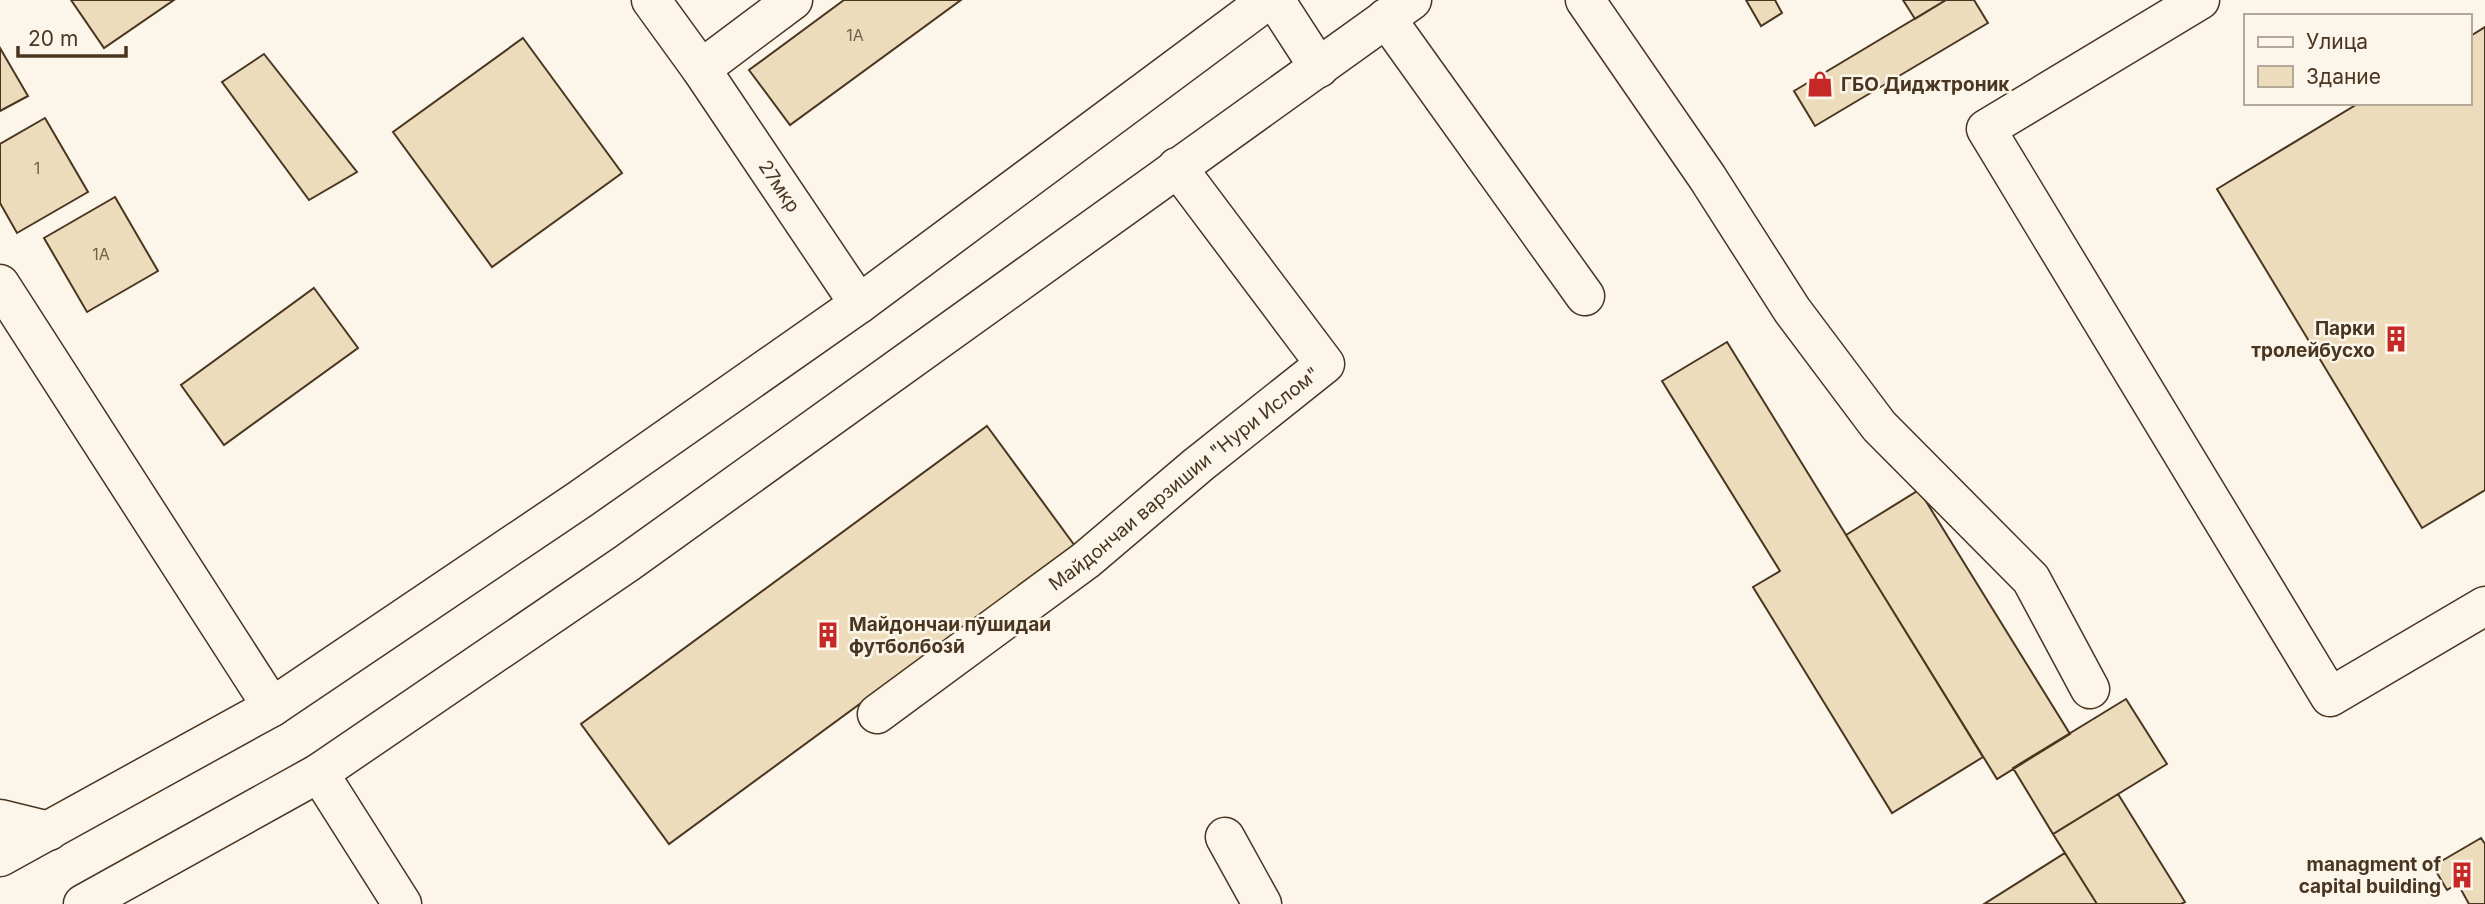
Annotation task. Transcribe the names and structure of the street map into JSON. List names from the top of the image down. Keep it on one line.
{"streets":{"main road":["27мкр","Майдончаи варзишии \"Нури Ислом\""]},"places":{"shop":["ГБО Диджтроник"],"building":["Парки тролейбусхо","Майдончаи пӯшидаи футболбозӣ","managment of capital building"]},"house_numbers":["1А","1","1А"],"legend":["Улица","Здание"],"scale_bar":"20 m"}
